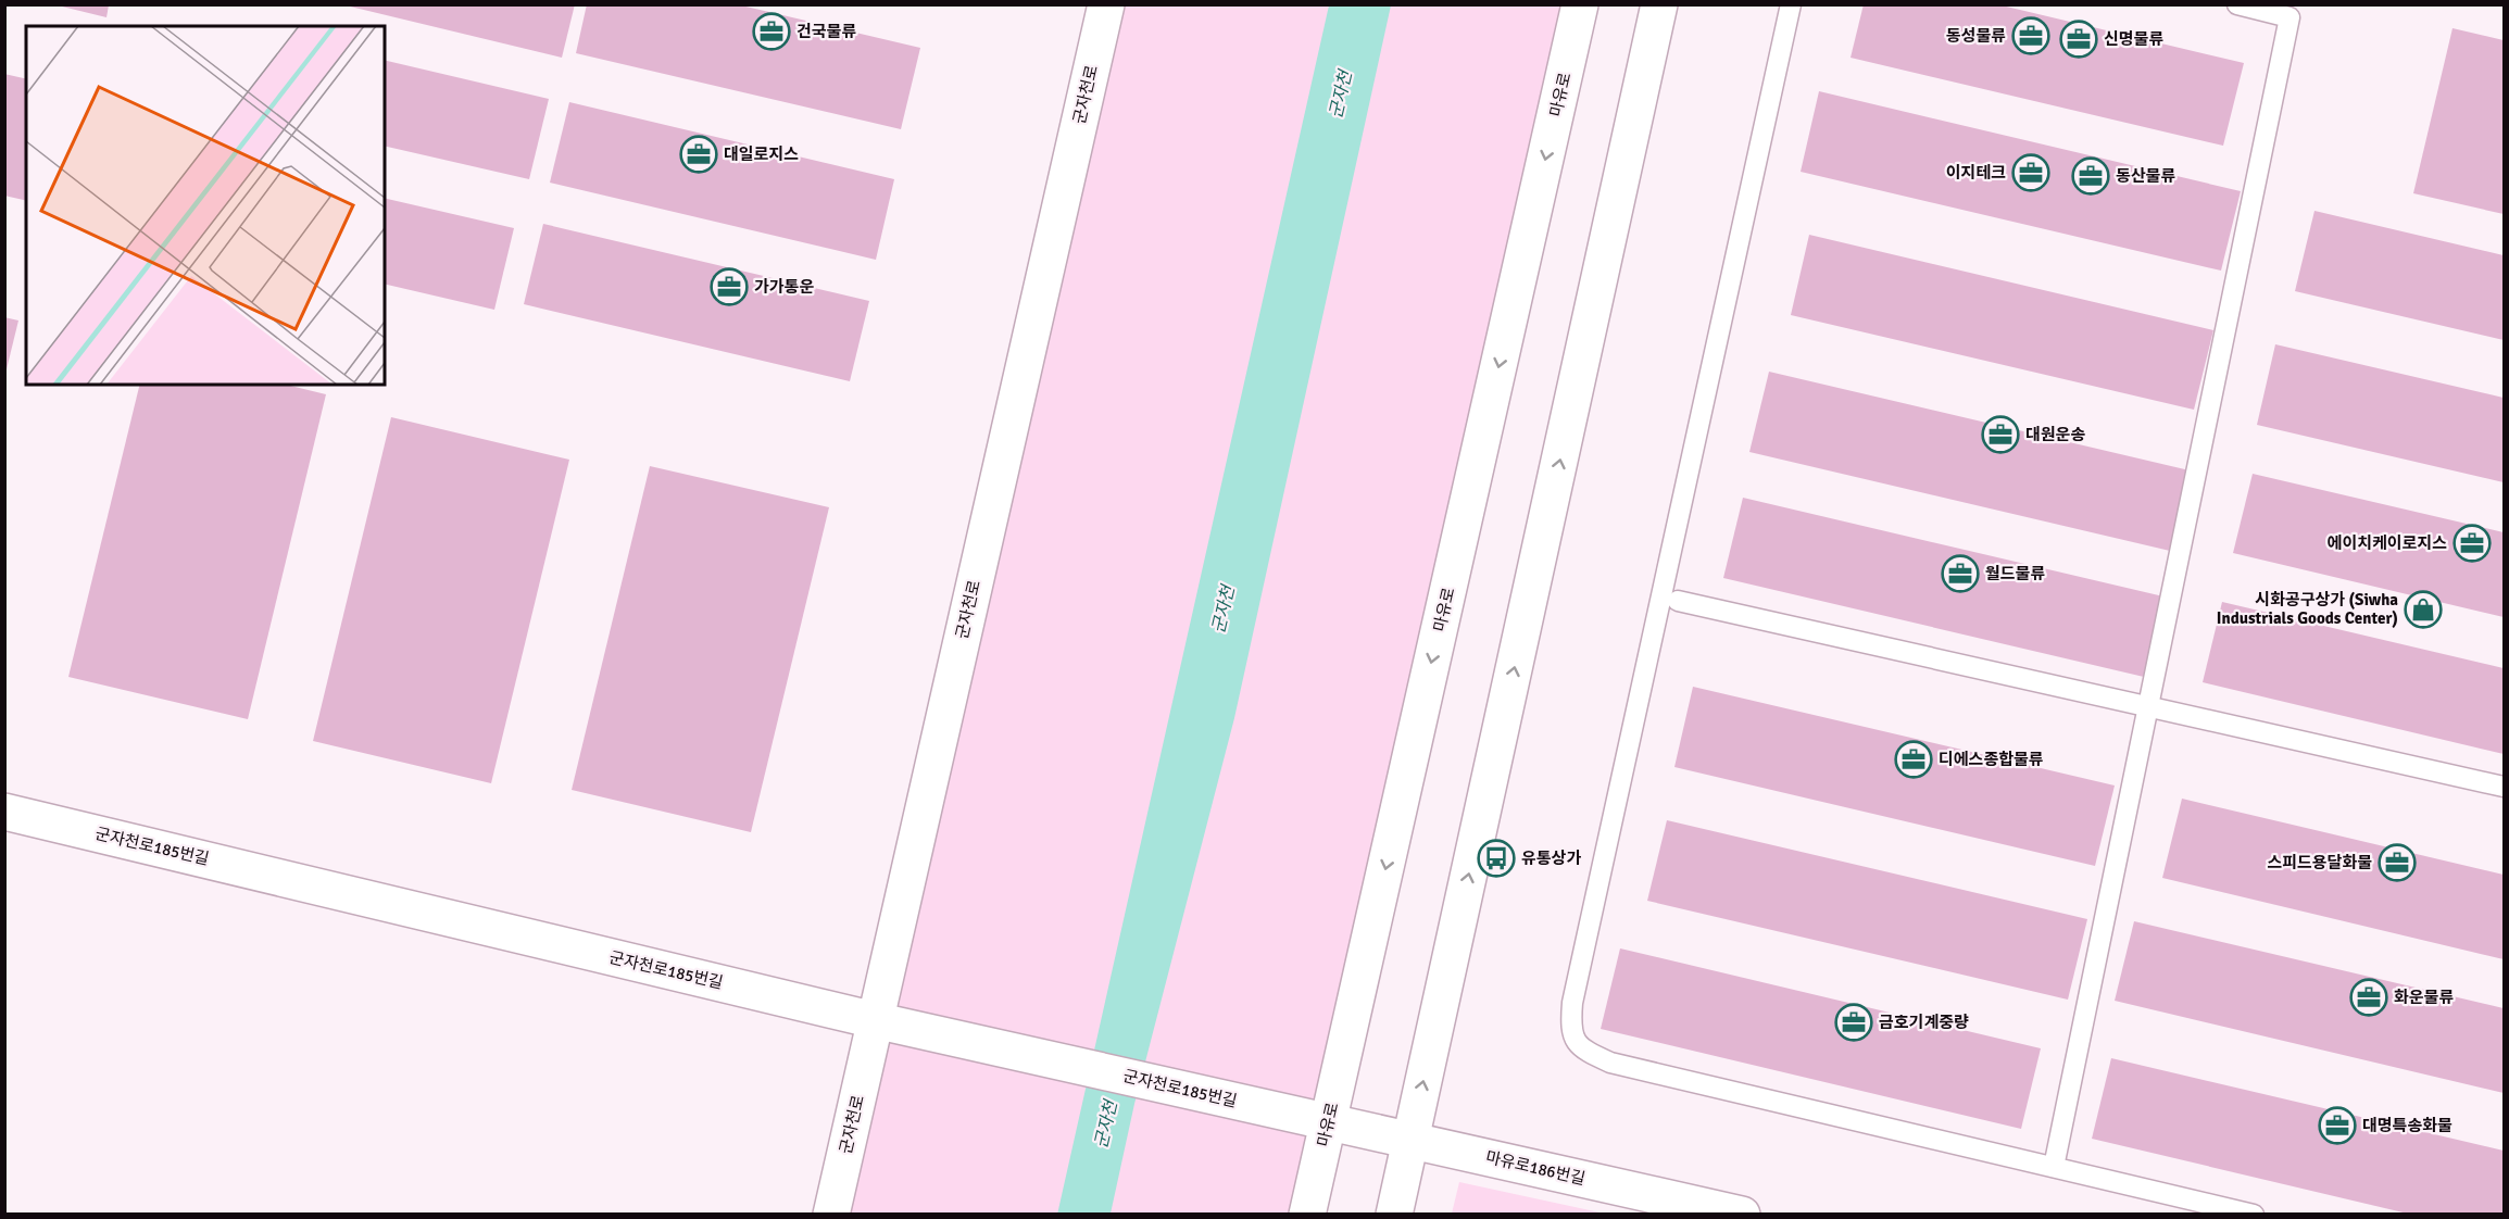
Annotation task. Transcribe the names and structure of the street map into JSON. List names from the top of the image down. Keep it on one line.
{"streets":{"street":["군자천로","마유로","군자천로185번길","마유로186번길"]},"crossings":[["군자천로","군자천로185번길"],["마유로","군자천로185번길"],["마유로","마유로186번길"],["군자천로185번길","마유로186번길"]],"water":["군자천"],"places":{"office":["건국물류","동성물류","신명물류","대일로지스","이지테크","동산물류","가가통운","대원운송","에이치케이로지스","월드물류","디에스종합물류","스피드용달화물","화운물류","금호기계중량","대명특송화물"],"shop":["시화공구상가 (Siwha Industrials Goods Center)"],"bus stop":["유통상가"]}}
